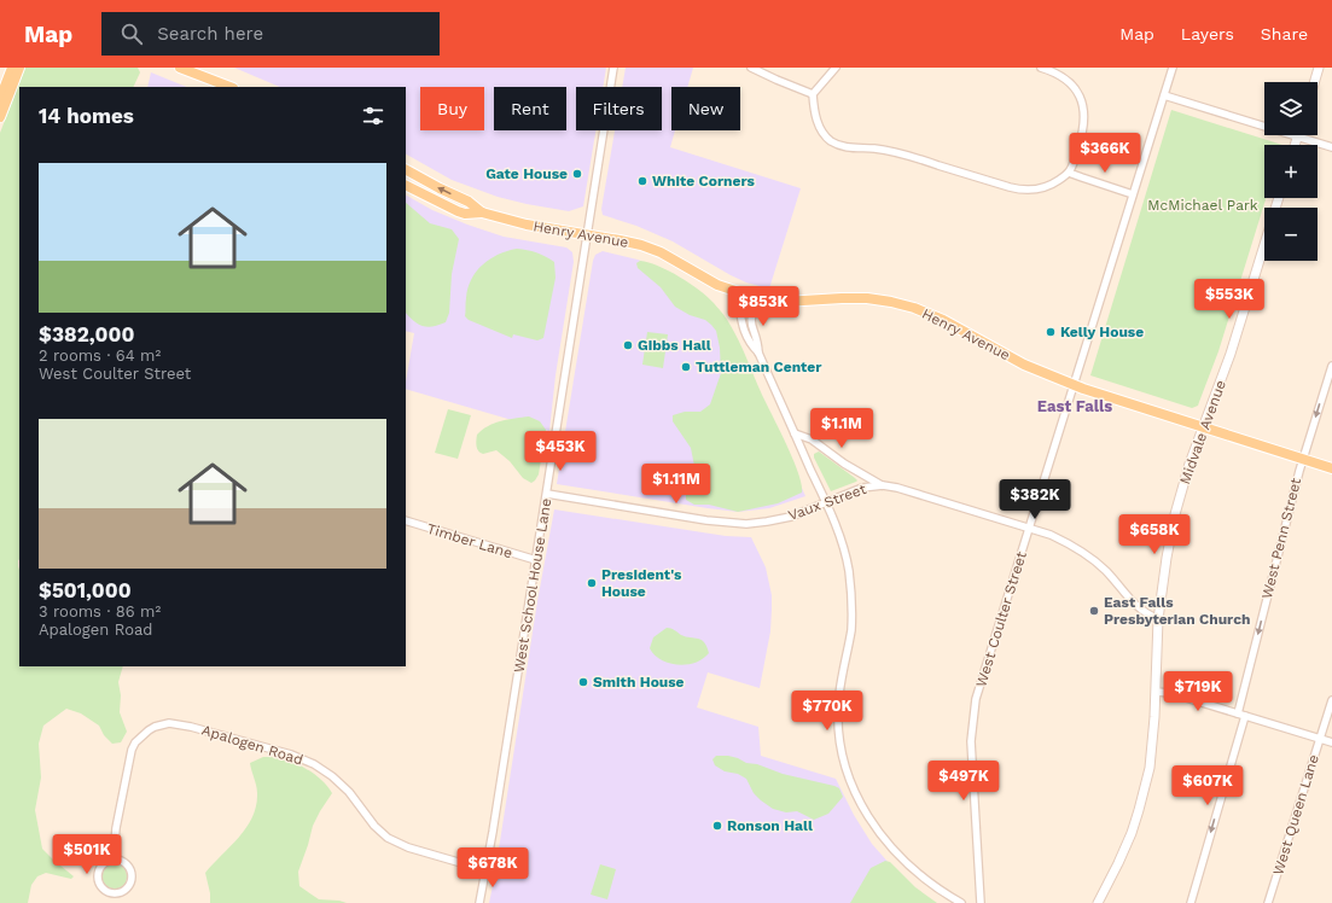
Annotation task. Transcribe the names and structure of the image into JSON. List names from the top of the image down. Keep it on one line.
{"streets":{"main road":["Henry Avenue"],"street":["Midvale Avenue","Vaux Street","West Penn Street","Timber Lane","West School House Lane","West Coulter Street","Apalogen Road","West Queen Lane"]},"crossings":[["Henry Avenue","Midvale Avenue"],["Henry Avenue","West Penn Street"],["Henry Avenue","West School House Lane"],["Henry Avenue","West Coulter Street"],["Midvale Avenue","Vaux Street"],["Vaux Street","West School House Lane"],["Vaux Street","West Coulter Street"],["Timber Lane","West School House Lane"],["West School House Lane","Apalogen Road"]],"one_way":["West Penn Street"],"districts":["East Falls"],"parks":["McMichael Park"],"places":["Gate House","White Corners","Kelly House","Gibbs Hall","Tuttleman Center","President's House","East Falls Presbyterian Church","Smith House","Ronson Hall"],"page":{"header":"Map","search":"Search here","nav":["Map","Layers","Share"],"map_buttons":["+","−"],"chip":["Buy","Rent","Filters","New"],"heading":"14 homes","price":["$366K","$553K","$853K","$1.1M","$453K","$1.11M","$382K","$658K","$719K","$770K","$497K","$607K","$501K","$678K"],"list":[{"name":"$382,000","note":"2 rooms · 64 m² · West Coulter Street"},{"name":"$501,000","note":"3 rooms · 86 m² · Apalogen Road"}]}}
